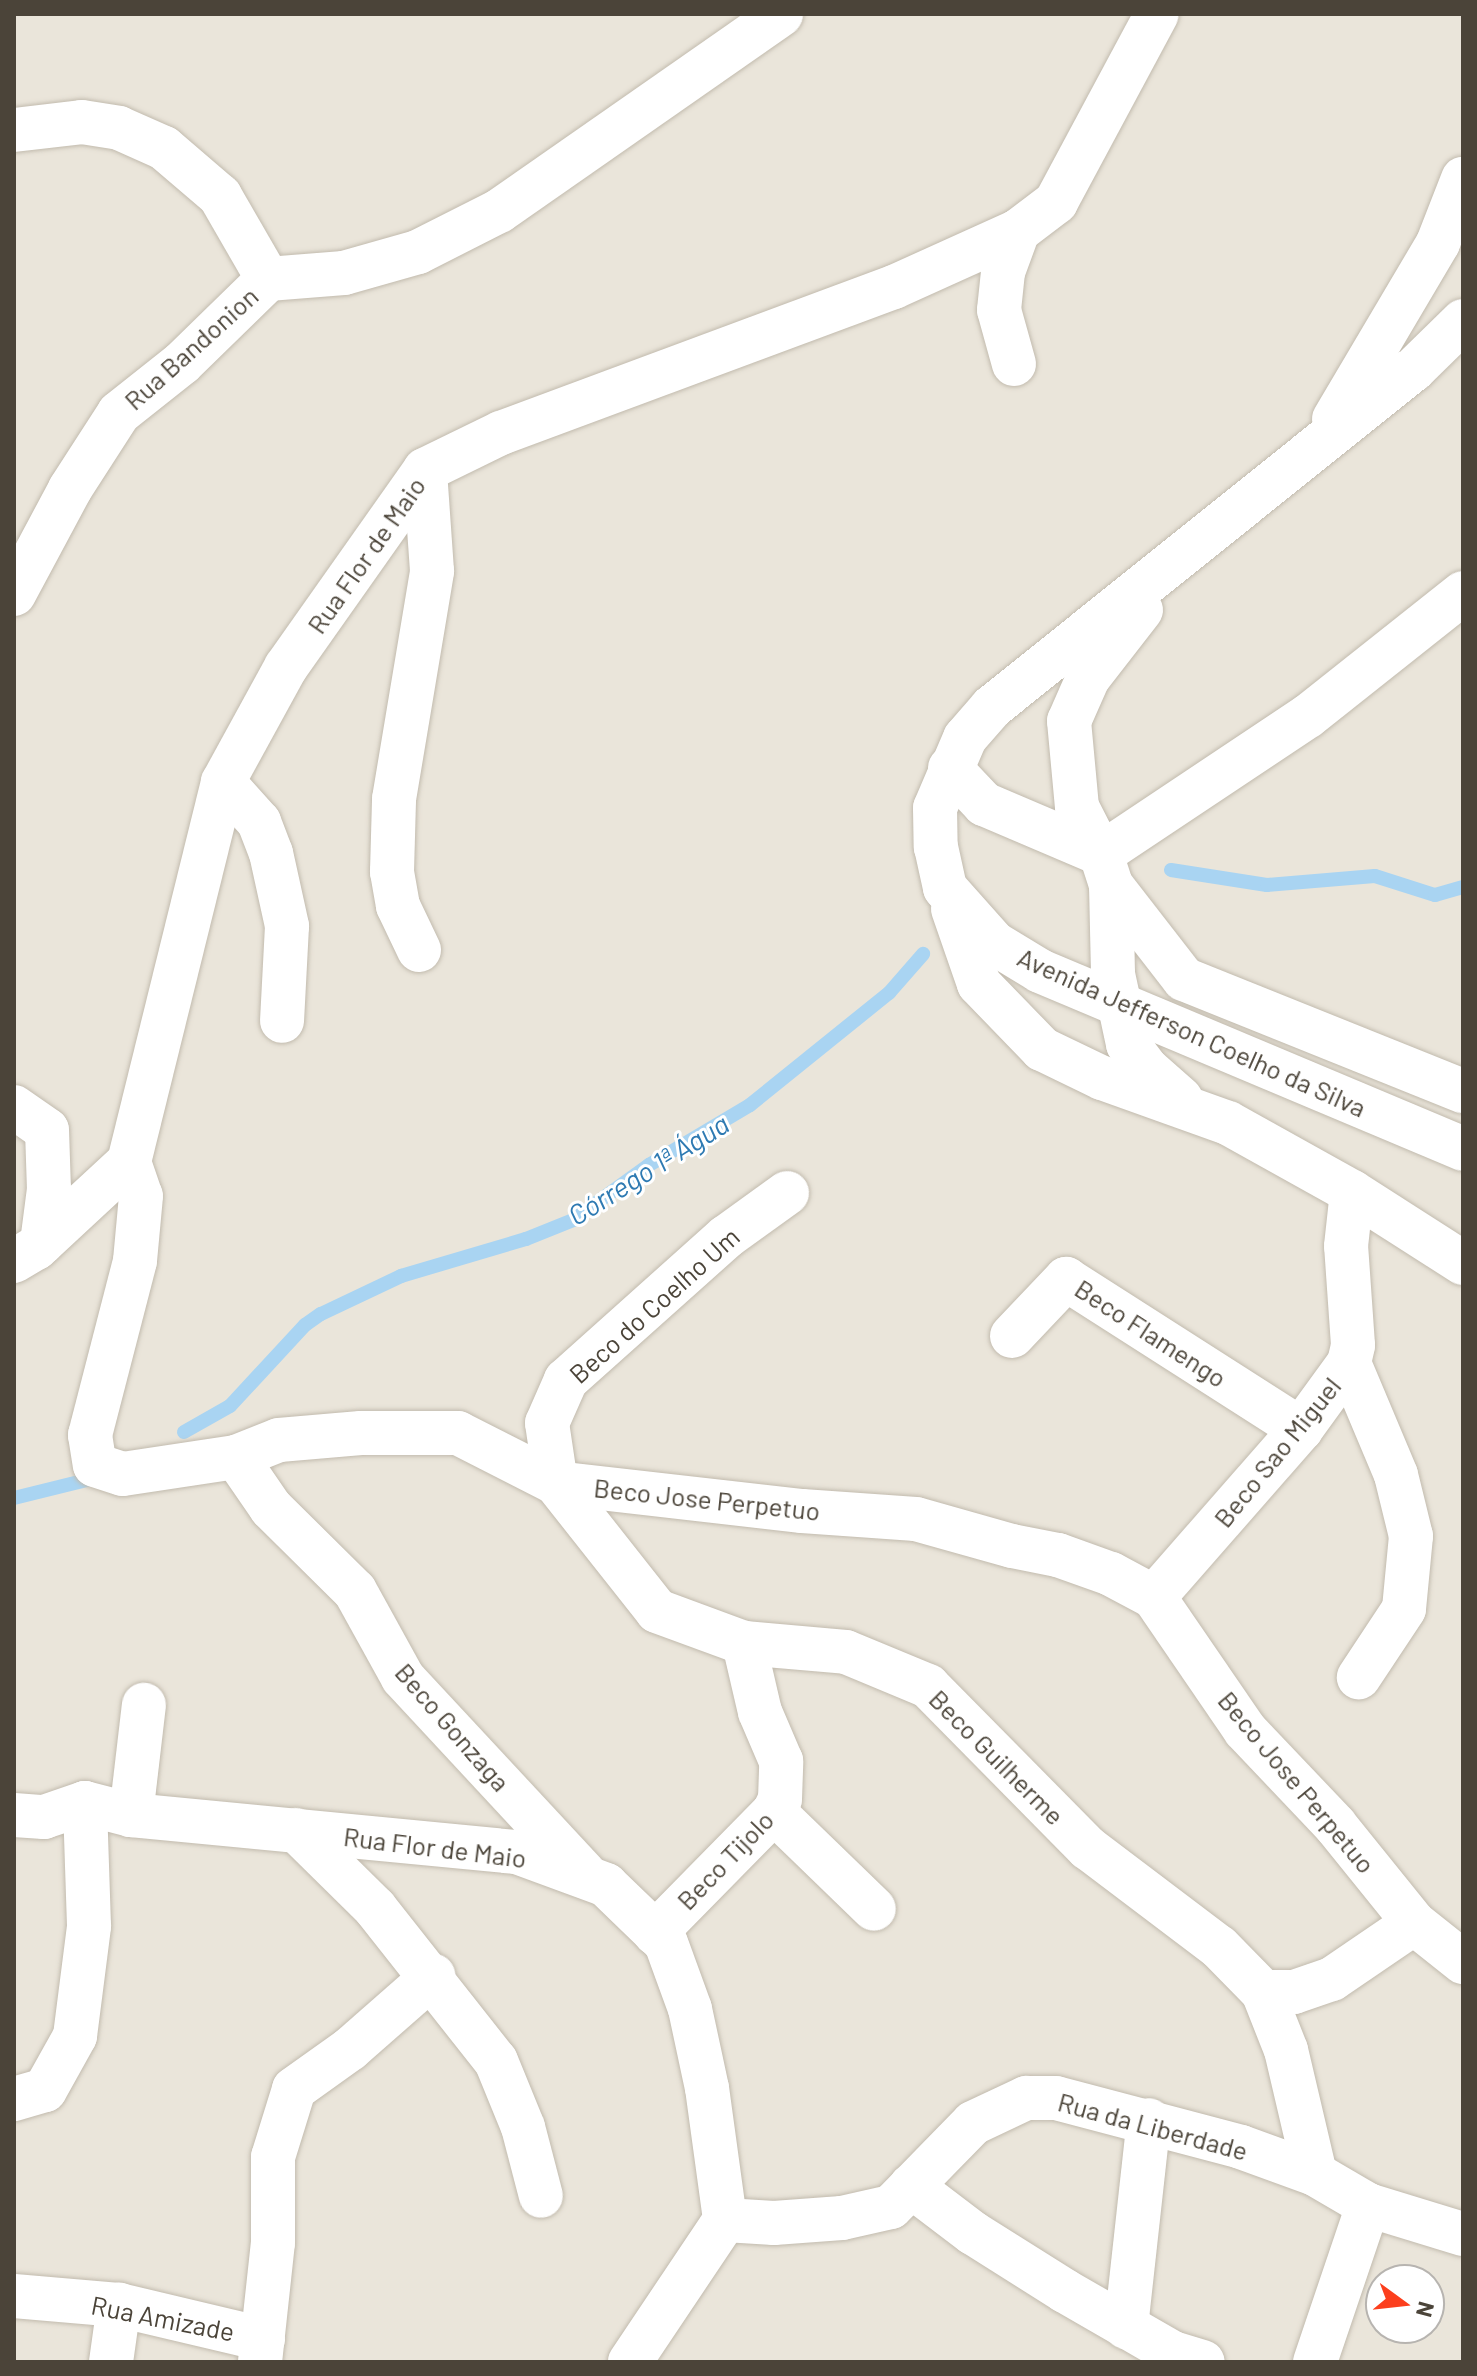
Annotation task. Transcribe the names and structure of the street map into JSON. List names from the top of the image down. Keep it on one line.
{"streets":{"street":["Rua Bandonion","Rua Flor de Maio","Avenida Jefferson Coelho da Silva","Beco do Coelho Um","Beco Flamengo","Beco Sao Miguel","Beco Jose Perpetuo","Beco Gonzaga","Beco Guilherme","Beco Tijolo","Rua da Liberdade","Rua Amizade"]},"crossings":[["Rua Flor de Maio","Beco Jose Perpetuo"],["Rua Flor de Maio","Beco Gonzaga"],["Rua Flor de Maio","Beco Tijolo"],["Rua Flor de Maio","Rua da Liberdade"],["Beco do Coelho Um","Beco Jose Perpetuo"],["Beco do Coelho Um","Beco Guilherme"],["Beco Flamengo","Beco Sao Miguel"],["Beco Sao Miguel","Beco Jose Perpetuo"],["Beco Jose Perpetuo","Beco Gonzaga"],["Beco Jose Perpetuo","Beco Guilherme"],["Beco Guilherme","Beco Tijolo"],["Beco Guilherme","Rua da Liberdade"]],"water":["Córrego 1ª Água"],"north":"right"}
